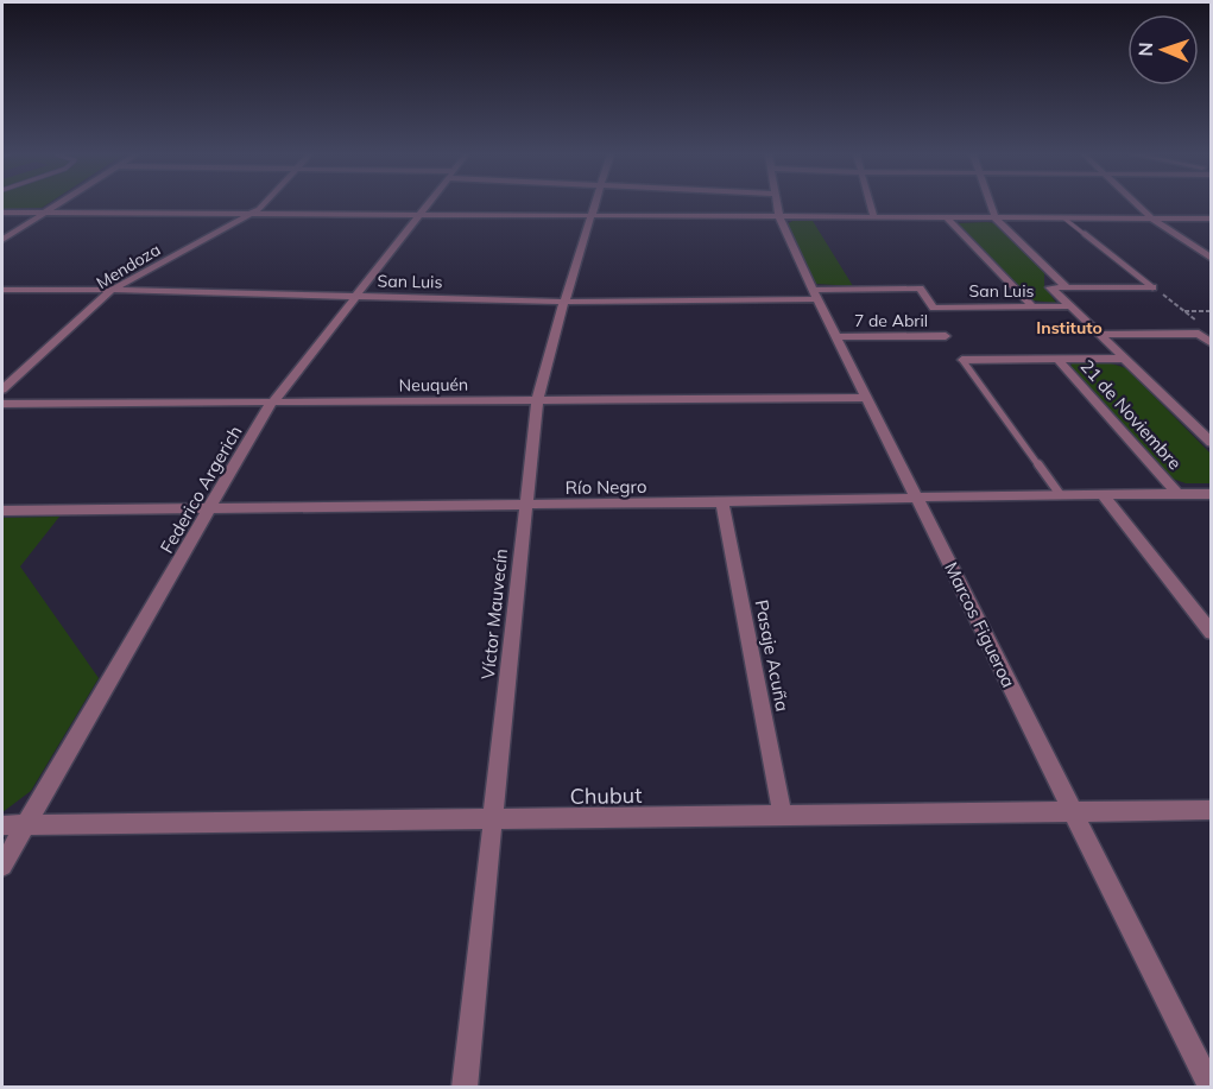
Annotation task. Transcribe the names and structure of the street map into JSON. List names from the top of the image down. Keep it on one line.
{"streets":{"street":["Mendoza","San Luis","7 de Abril","Neuquén","21 de Noviembre","Río Negro","Federico Argerich","Víctor Mauvecín","Marcos Figueroa","Pasaje Acuña","Chubut"]},"crossings":[["Mendoza","San Luis"],["San Luis","Federico Argerich"],["San Luis","Víctor Mauvecín"],["San Luis","Marcos Figueroa"],["7 de Abril","Marcos Figueroa"],["Neuquén","Federico Argerich"],["Neuquén","Víctor Mauvecín"],["Neuquén","Marcos Figueroa"],["21 de Noviembre","Río Negro"],["Río Negro","Federico Argerich"],["Río Negro","Víctor Mauvecín"],["Río Negro","Marcos Figueroa"],["Río Negro","Pasaje Acuña"],["Federico Argerich","Chubut"],["Víctor Mauvecín","Chubut"],["Marcos Figueroa","Chubut"],["Pasaje Acuña","Chubut"]],"districts":["Instituto"],"north":"left"}
